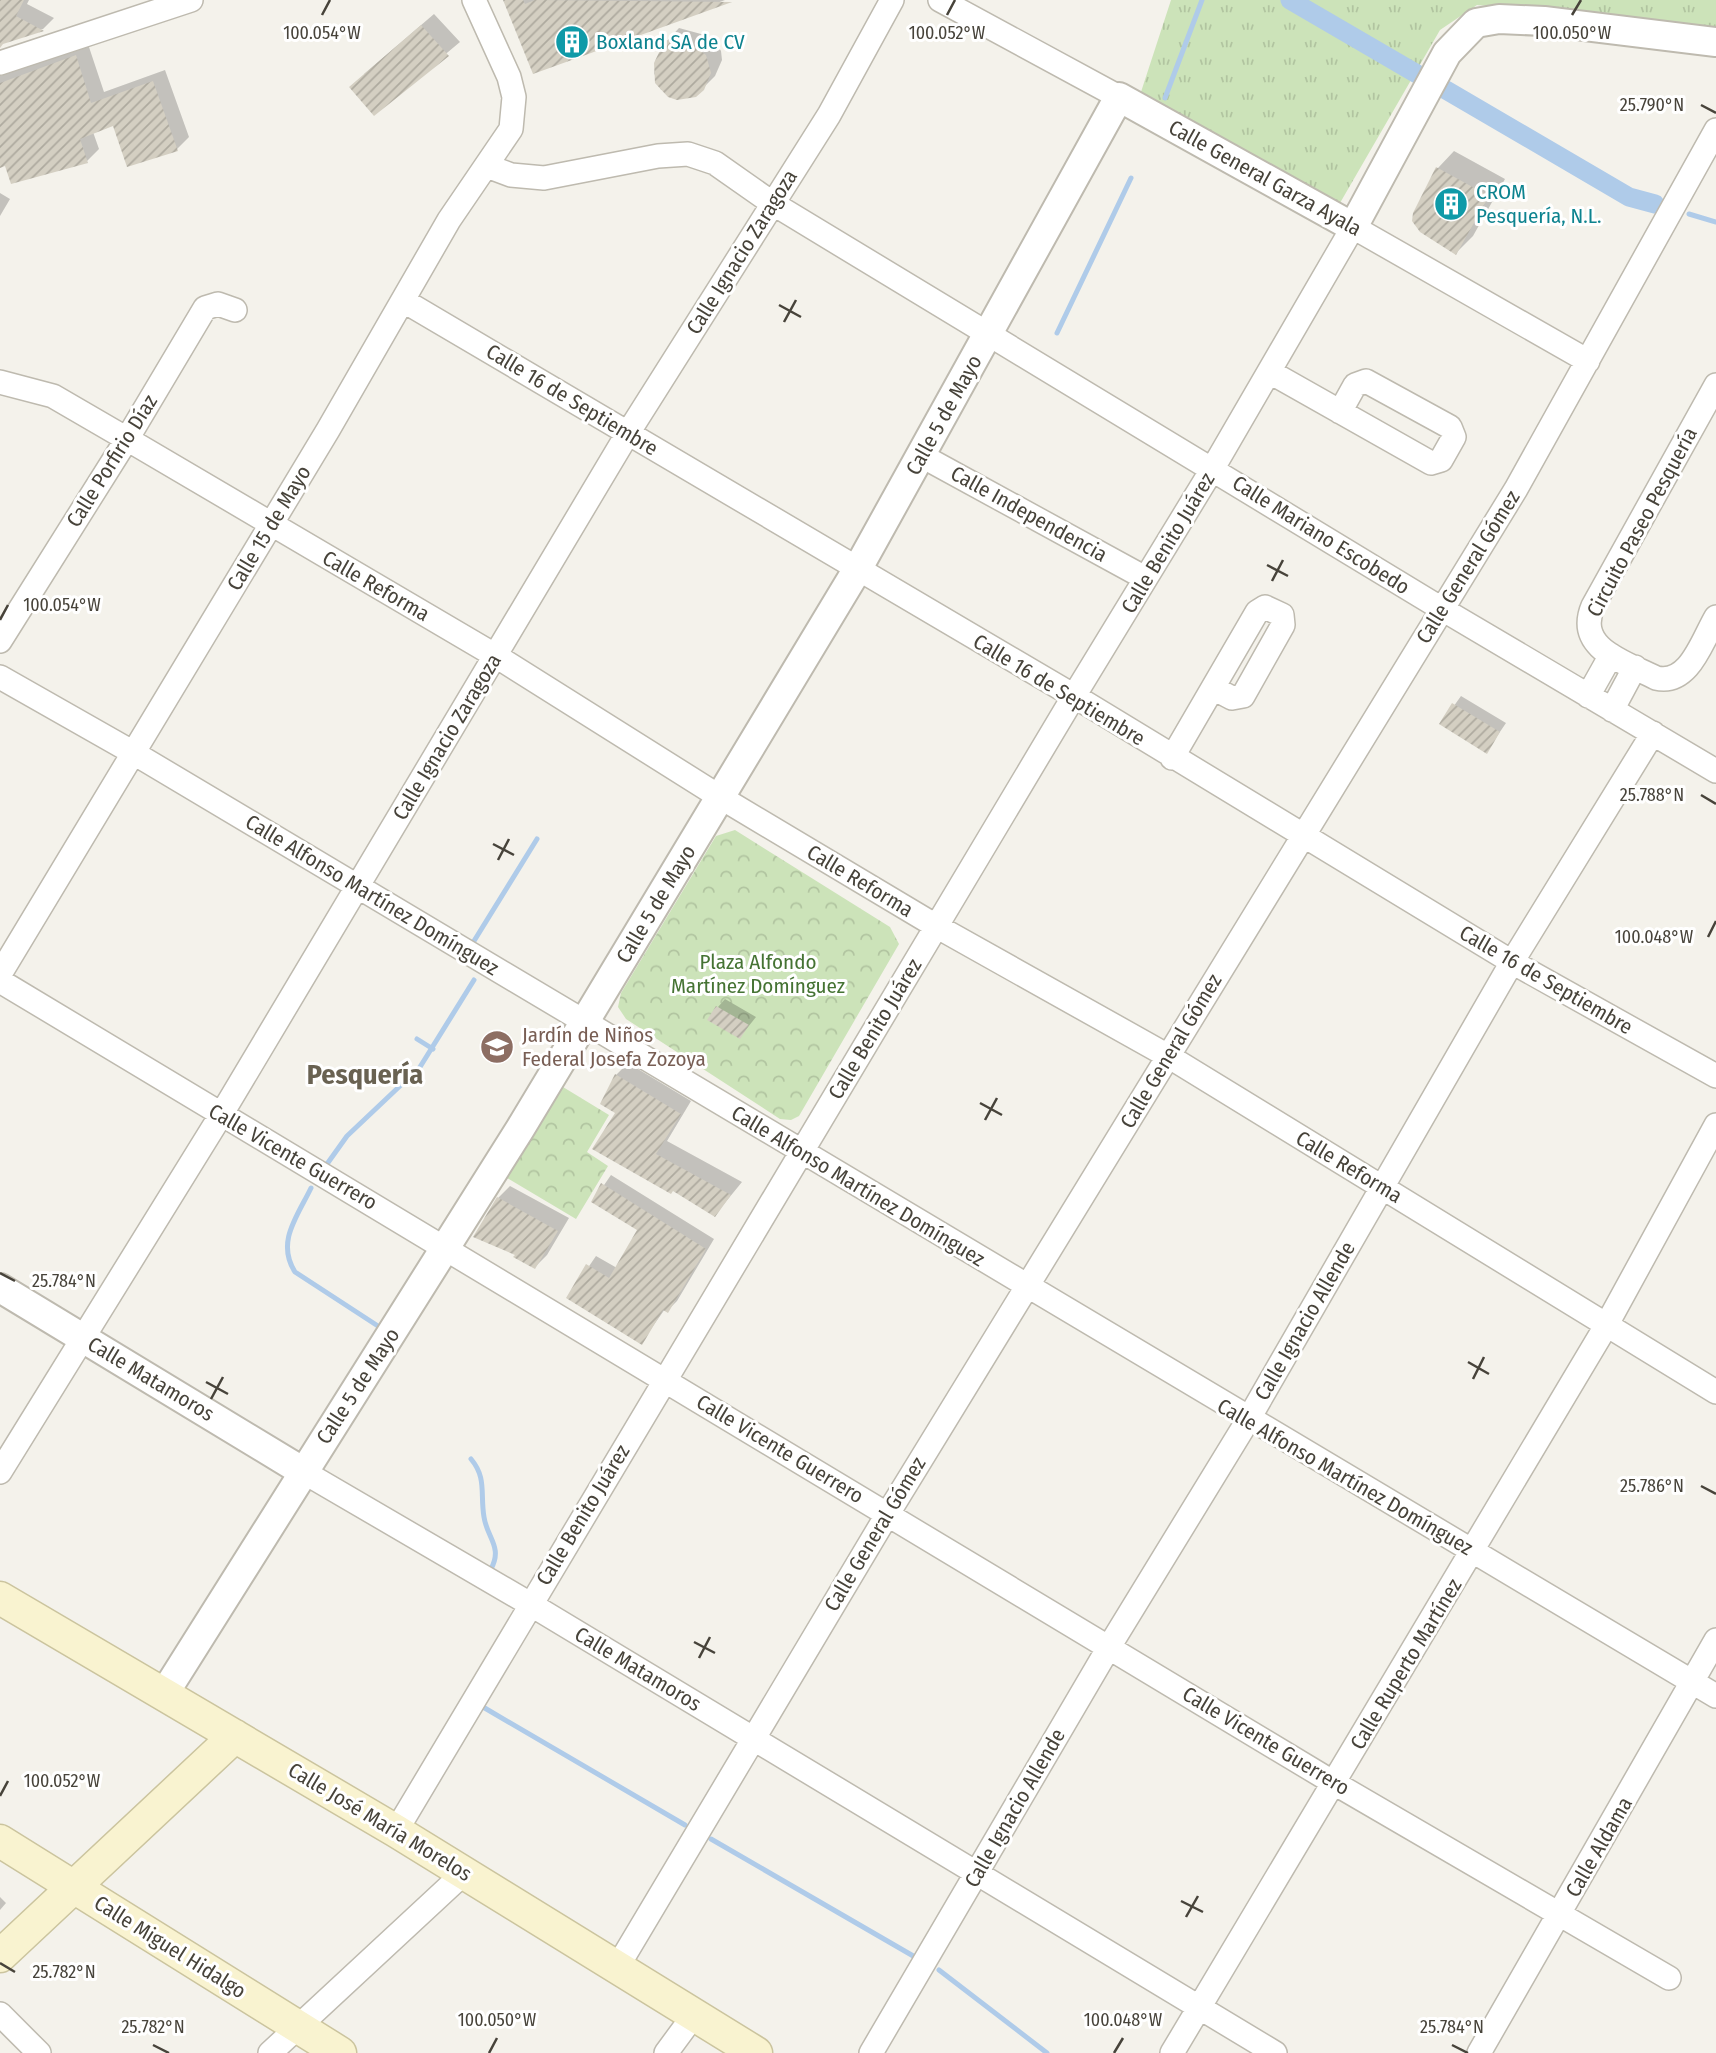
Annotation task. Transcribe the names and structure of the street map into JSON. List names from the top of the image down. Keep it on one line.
{"streets":{"main road":["Calle José María Morelos","Calle Miguel Hidalgo"],"street":["Calle General Garza Ayala","Calle Ignacio Zaragoza","Calle 16 de Septiembre","Calle 5 de Mayo","Calle Porfirio Díaz","Calle Independencia","Circuito Paseo Pesquería","Calle 15 de Mayo","Calle Mariano Escobedo","Calle Benito Juárez","Calle General Gómez","Calle Reforma","Calle Alfonso Martínez Domínguez","Calle Vicente Guerrero","Calle Ignacio Allende","Calle Matamoros","Calle Ruperto Martínez","Calle Aldama"]},"crossings":[["Calle General Garza Ayala","Calle 5 de Mayo"],["Calle General Garza Ayala","Calle Benito Juárez"],["Calle General Garza Ayala","Calle General Gómez"],["Calle Ignacio Zaragoza","Calle 16 de Septiembre"],["Calle Ignacio Zaragoza","Calle Mariano Escobedo"],["Calle Ignacio Zaragoza","Calle Reforma"],["Calle Ignacio Zaragoza","Calle Alfonso Martínez Domínguez"],["Calle Ignacio Zaragoza","Calle Vicente Guerrero"],["Calle Ignacio Zaragoza","Calle Matamoros"],["Calle 16 de Septiembre","Calle 5 de Mayo"],["Calle 16 de Septiembre","Calle 15 de Mayo"],["Calle 16 de Septiembre","Calle Benito Juárez"],["Calle 16 de Septiembre","Calle General Gómez"],["Calle 16 de Septiembre","Calle Ignacio Allende"],["Calle 5 de Mayo","Calle Independencia"],["Calle 5 de Mayo","Calle Mariano Escobedo"],["Calle 5 de Mayo","Calle Reforma"],["Calle 5 de Mayo","Calle Alfonso Martínez Domínguez"],["Calle 5 de Mayo","Calle Vicente Guerrero"],["Calle 5 de Mayo","Calle Matamoros"],["Calle 5 de Mayo","Calle José María Morelos"],["Calle Porfirio Díaz","Calle Reforma"],["Calle 15 de Mayo","Calle Mariano Escobedo"],["Calle 15 de Mayo","Calle Reforma"],["Calle 15 de Mayo","Calle Alfonso Martínez Domínguez"],["Calle Mariano Escobedo","Calle Benito Juárez"],["Calle Mariano Escobedo","Calle General Gómez"],["Calle Mariano Escobedo","Calle Ignacio Allende"],["Calle Benito Juárez","Calle Reforma"],["Calle Benito Juárez","Calle Alfonso Martínez Domínguez"],["Calle Benito Juárez","Calle Vicente Guerrero"],["Calle Benito Juárez","Calle Matamoros"],["Calle Benito Juárez","Calle José María Morelos"],["Calle General Gómez","Calle Reforma"],["Calle General Gómez","Calle Alfonso Martínez Domínguez"],["Calle General Gómez","Calle Vicente Guerrero"],["Calle General Gómez","Calle Matamoros"],["Calle General Gómez","Calle José María Morelos"],["Calle Reforma","Calle Ignacio Allende"],["Calle Reforma","Calle Ruperto Martínez"],["Calle Alfonso Martínez Domínguez","Calle Ignacio Allende"],["Calle Alfonso Martínez Domínguez","Calle Ruperto Martínez"],["Calle Alfonso Martínez Domínguez","Calle Aldama"],["Calle Vicente Guerrero","Calle Ignacio Allende"],["Calle Vicente Guerrero","Calle Ruperto Martínez"],["Calle Vicente Guerrero","Calle Aldama"],["Calle Ignacio Allende","Calle Matamoros"],["Calle Matamoros","Calle Ruperto Martínez"]],"districts":["Pesquería"],"parks":["Plaza Alfondo Martínez Domínguez"],"places":{"building":["Boxland SA de CV","CROM Pesquería, N.L."],"school or university":["Jardín de Niños Federal Josefa Zozoya"]},"coordinates":["100.054°W","100.052°W","100.050°W","25.790°N","25.788°N","100.048°W","25.784°N","25.786°N","25.782°N"]}
